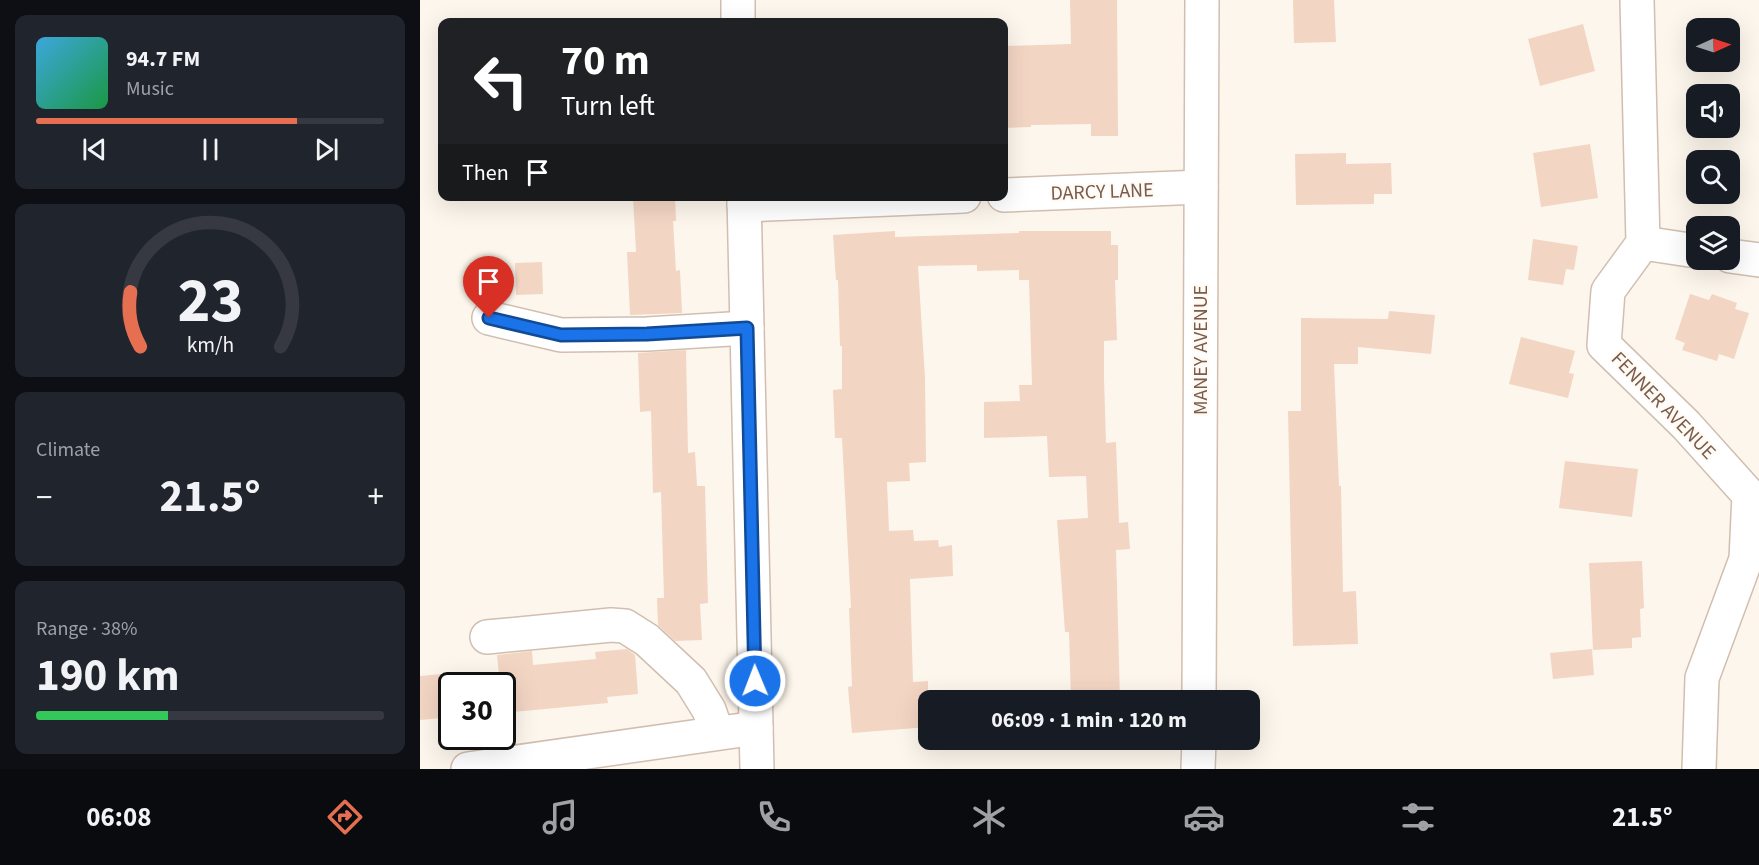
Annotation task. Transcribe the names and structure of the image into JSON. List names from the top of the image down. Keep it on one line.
{"streets":{"street":["DARCY LANE","MANEY AVENUE","FENNER AVENUE"]},"crossings":[["DARCY LANE","MANEY AVENUE"]],"north":"right","page":{"turn":["70 m","Turn left"],"song":["94.7 FM","Music"],"then":"Then","tile":["Climate",["Range · 38%","190 km"]],"heat":["−","21.5°","+"],"limit":"30","trip":"06:09 · 1 min · 120 m","tabs":["06:08","21.5°"],"gauge":["23","km/h"]}}
